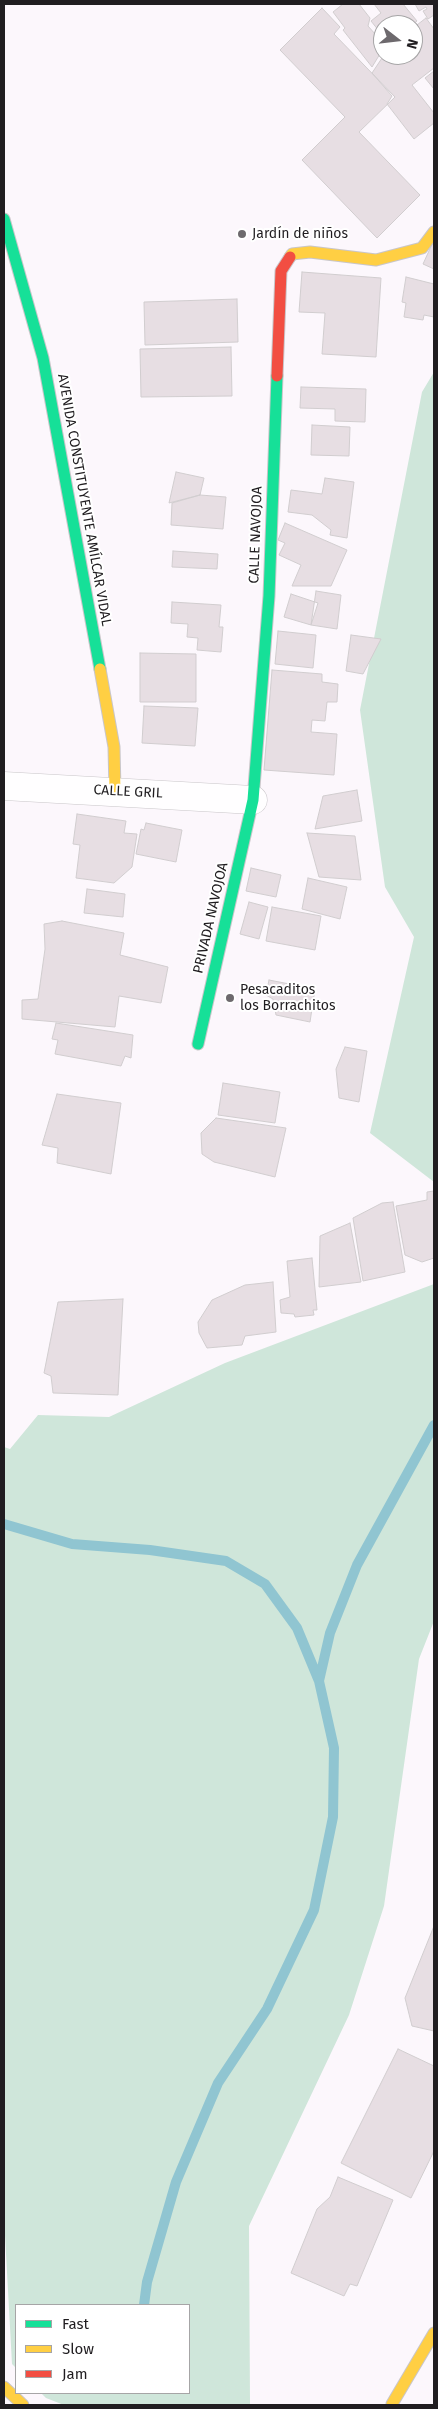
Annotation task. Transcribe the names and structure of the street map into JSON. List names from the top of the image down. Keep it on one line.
{"streets":{"street":["AVENIDA CONSTITUYENTE AMÍLCAR VIDAL","CALLE NAVOJOA","CALLE GRIL","PRIVADA NAVOJOA"]},"crossings":[["AVENIDA CONSTITUYENTE AMÍLCAR VIDAL","CALLE GRIL"],["CALLE NAVOJOA","CALLE GRIL"],["CALLE NAVOJOA","PRIVADA NAVOJOA"],["CALLE GRIL","PRIVADA NAVOJOA"]],"places":["Jardín de niños","Pesacaditos los Borrachitos"],"legend":["Fast","Slow","Jam"],"north":"right"}
